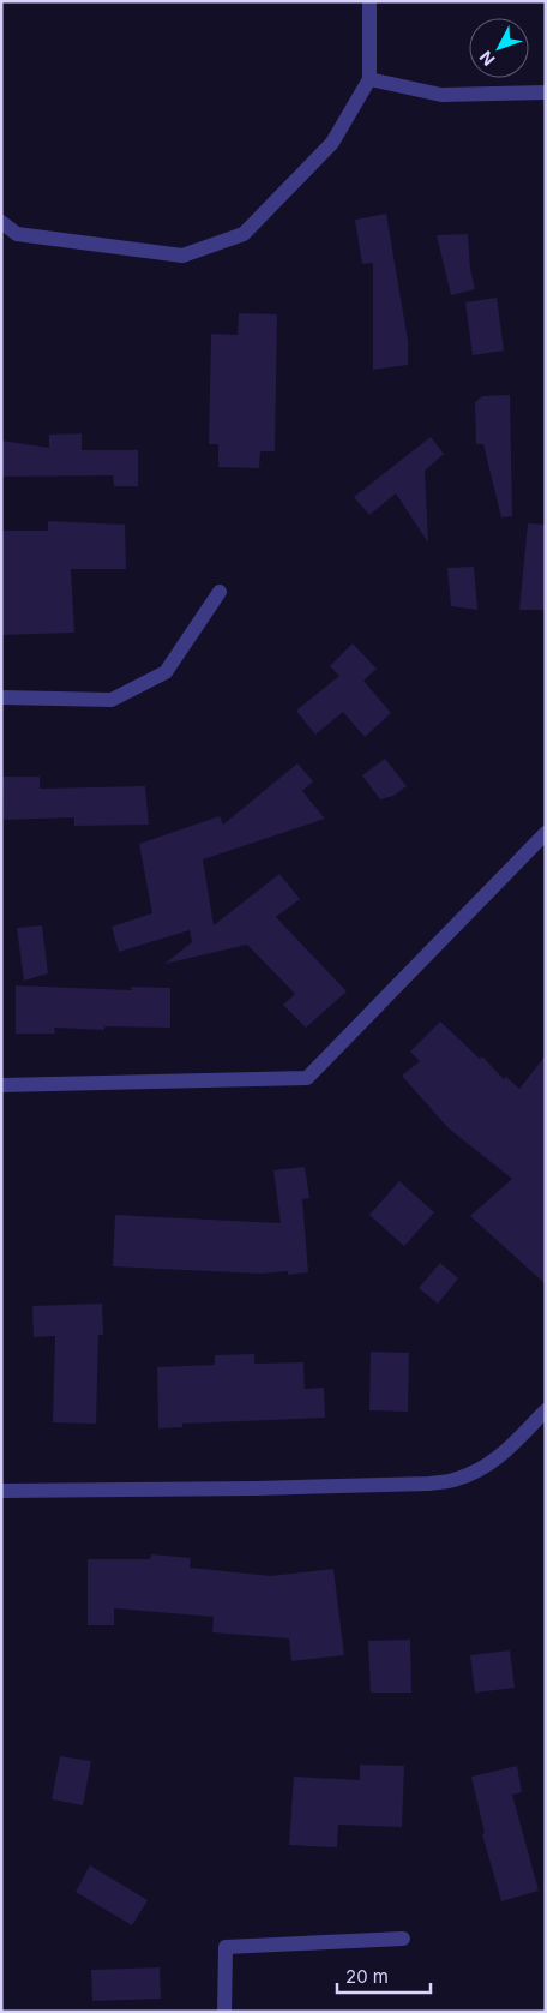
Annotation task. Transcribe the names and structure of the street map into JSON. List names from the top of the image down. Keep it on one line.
{"scale_bar":"20 m","north":"bottom left"}
